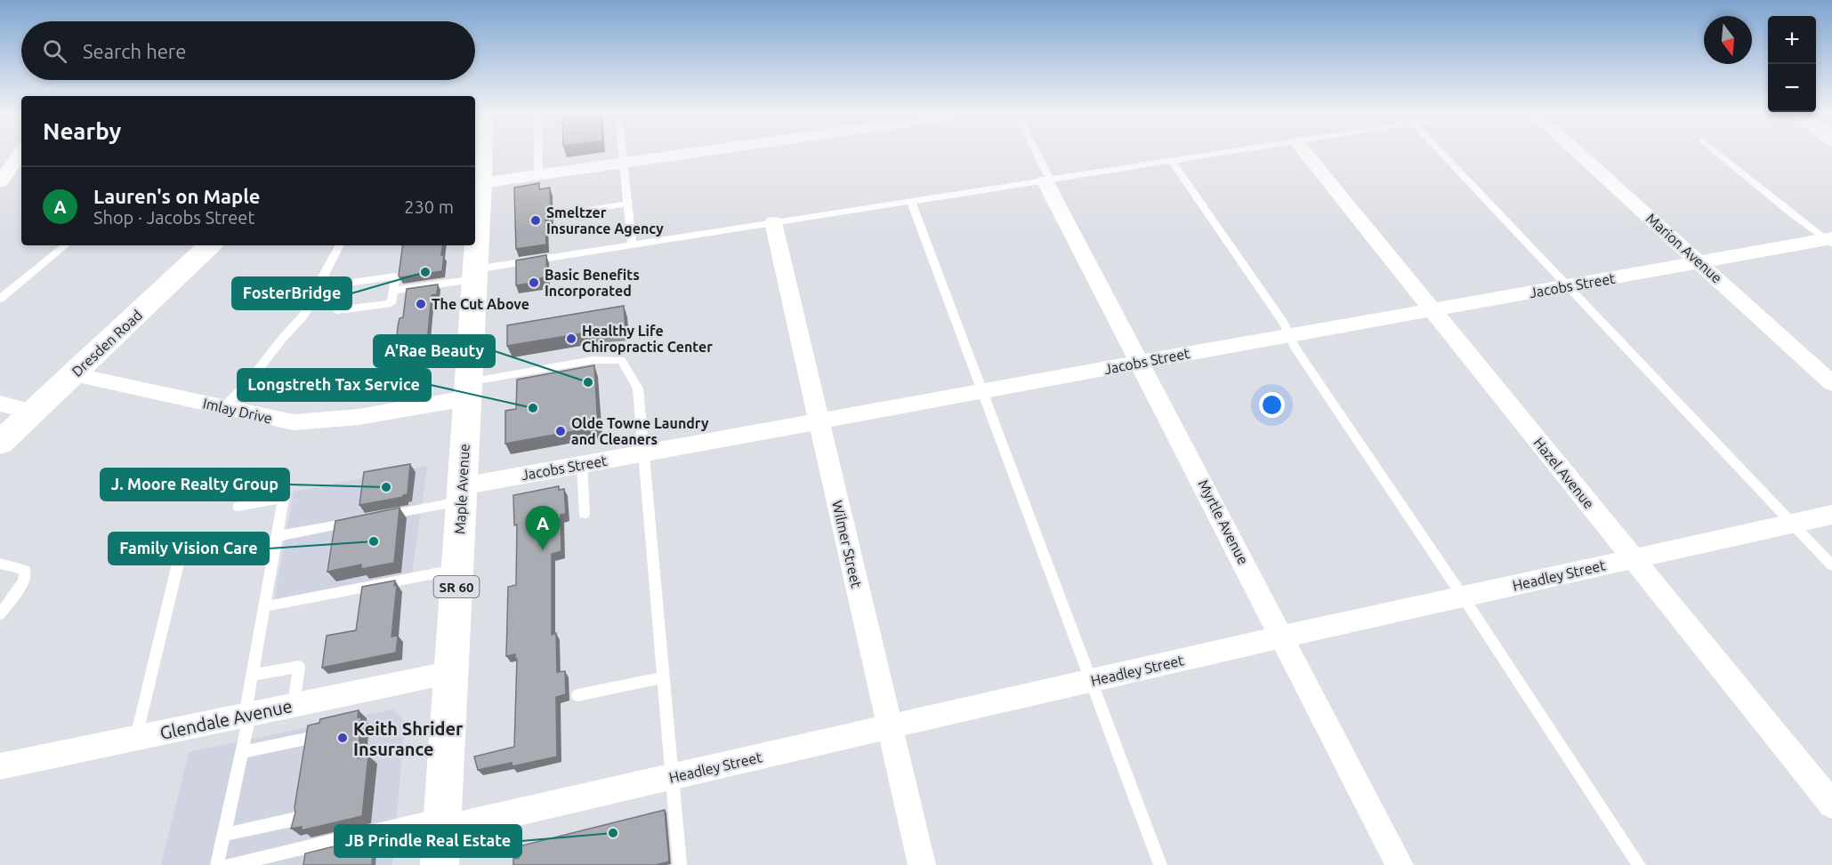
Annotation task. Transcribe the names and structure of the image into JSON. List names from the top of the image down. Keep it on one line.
{"streets":{"main road":["Dresden Road","Maple Avenue","SR 60"],"street":["Marion Avenue","Jacobs Street","Imlay Drive","Hazel Avenue","Myrtle Avenue","Wilmer Street","Headley Street","Glendale Avenue"]},"crossings":[["Marion Avenue","Jacobs Street"],["Jacobs Street","Hazel Avenue"],["Jacobs Street","Maple Avenue"],["Jacobs Street","Myrtle Avenue"],["Jacobs Street","Wilmer Street"],["Dresden Road","Imlay Drive"],["Imlay Drive","Maple Avenue"],["Hazel Avenue","Headley Street"],["Maple Avenue","Headley Street"],["Maple Avenue","Glendale Avenue"],["Myrtle Avenue","Headley Street"],["Wilmer Street","Headley Street"]],"places":["Smeltzer Insurance Agency","FosterBridge","Basic Benefits Incorporated","The Cut Above","Healthy Life Chiropractic Center","A'Rae Beauty","Longstreth Tax Service","Olde Towne Laundry and Cleaners","J. Moore Realty Group","Family Vision Care","Keith Shrider Insurance","JB Prindle Real Estate"],"north":"bottom","page":{"map_buttons":["+","−"],"search":"Search here","heading":"Nearby","list":[{"mark":"A","name":"Lauren's on Maple","note":"Shop · Jacobs Street","value":"230 m"}],"pins":"A"}}
